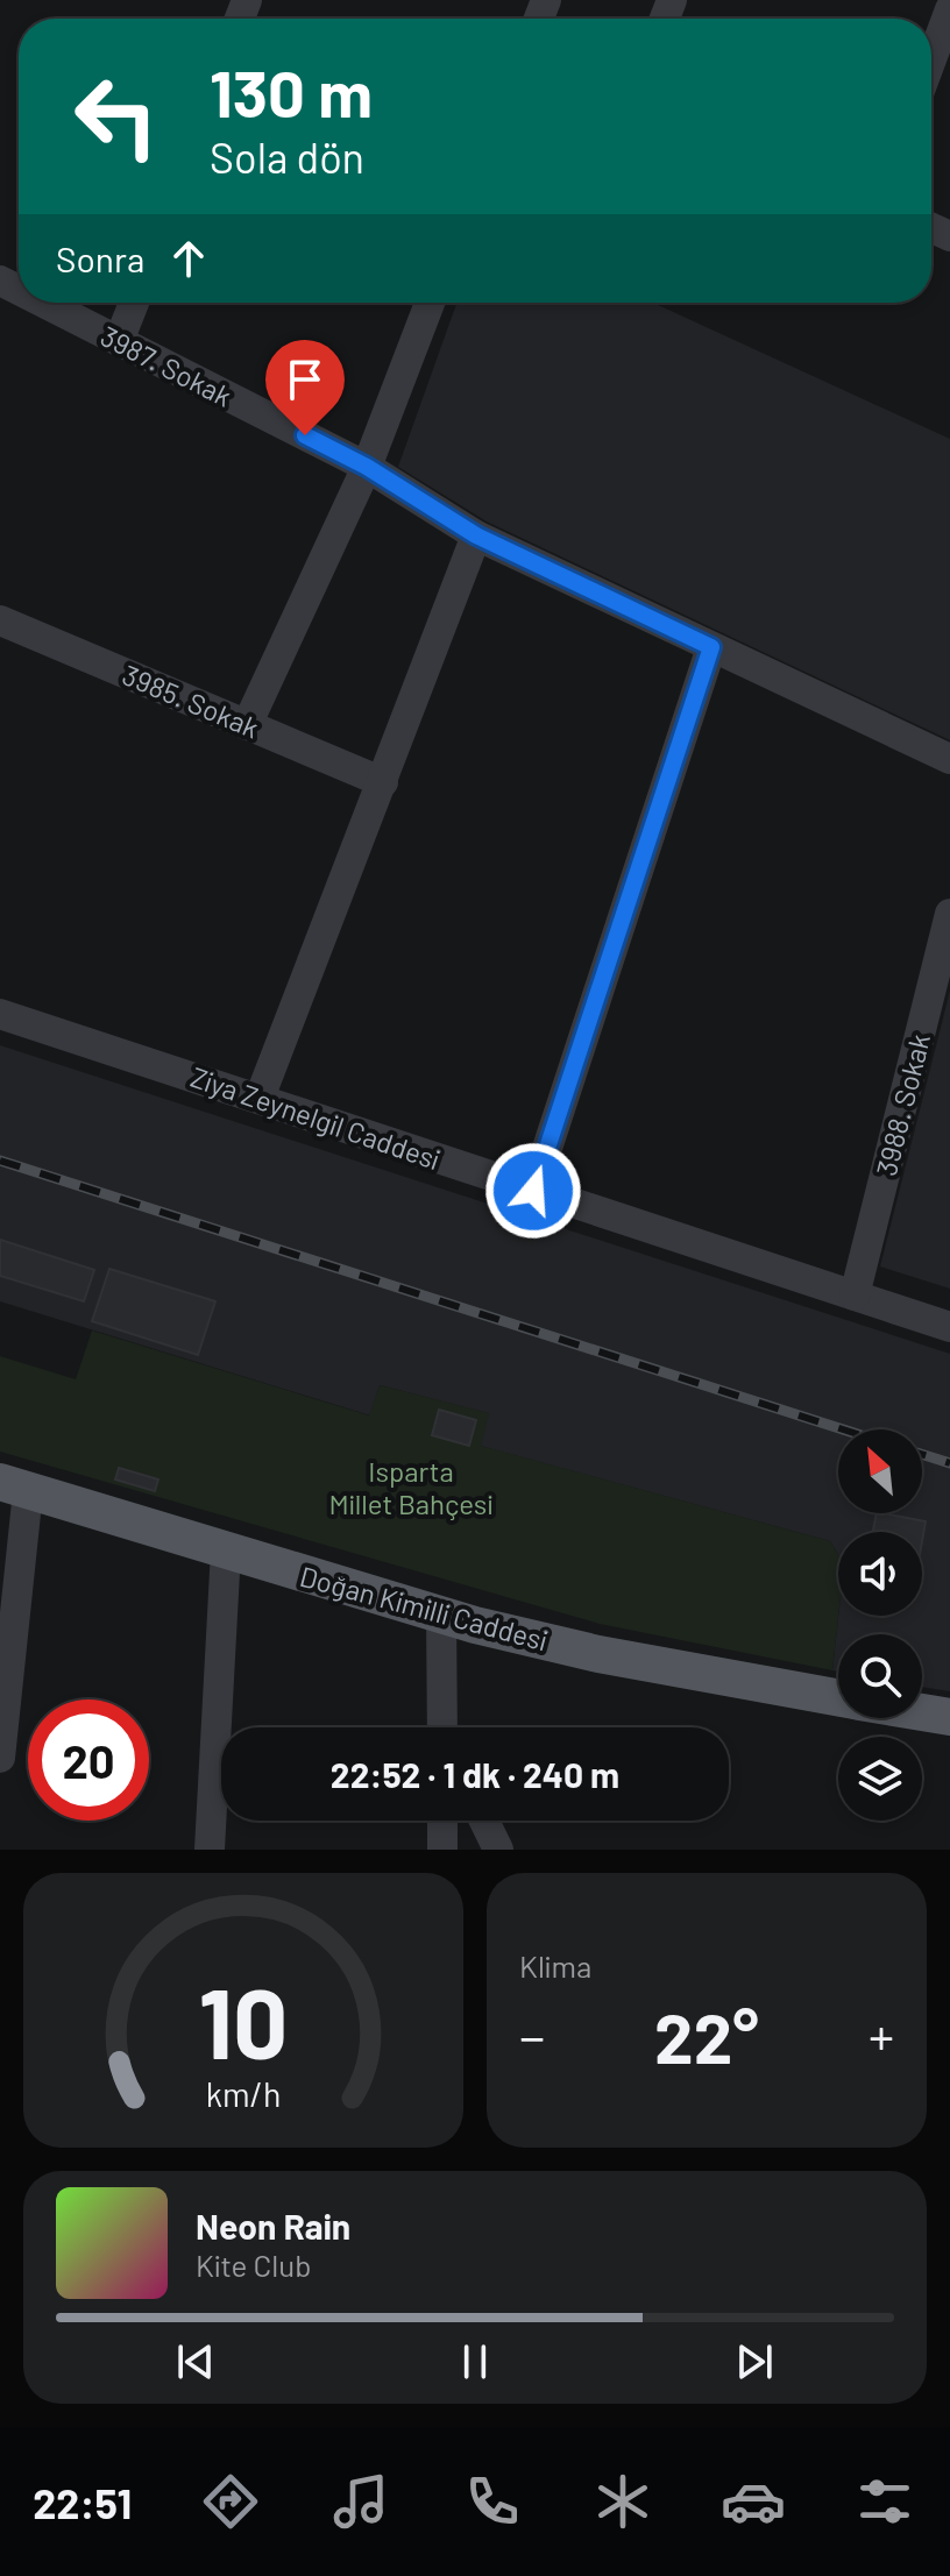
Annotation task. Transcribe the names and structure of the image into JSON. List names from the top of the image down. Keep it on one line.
{"streets":{"main road":["Doğan Kimilli Caddesi"],"street":["3987. Sokak","3985. Sokak","3988. Sokak","Ziya Zeynelgil Caddesi"]},"crossings":[["3988. Sokak","Ziya Zeynelgil Caddesi"]],"parks":["Isparta Millet Bahçesi"],"north":"top left","page":{"turn":["130 m","Sola dön"],"then":"Sonra","limit":"20","trip":"22:52 · 1 dk · 240 m","tile":"Klima","heat":["−","22°","+"],"song":["Neon Rain","Kite Club"],"tabs":"22:51","gauge":["10","km/h"]}}
